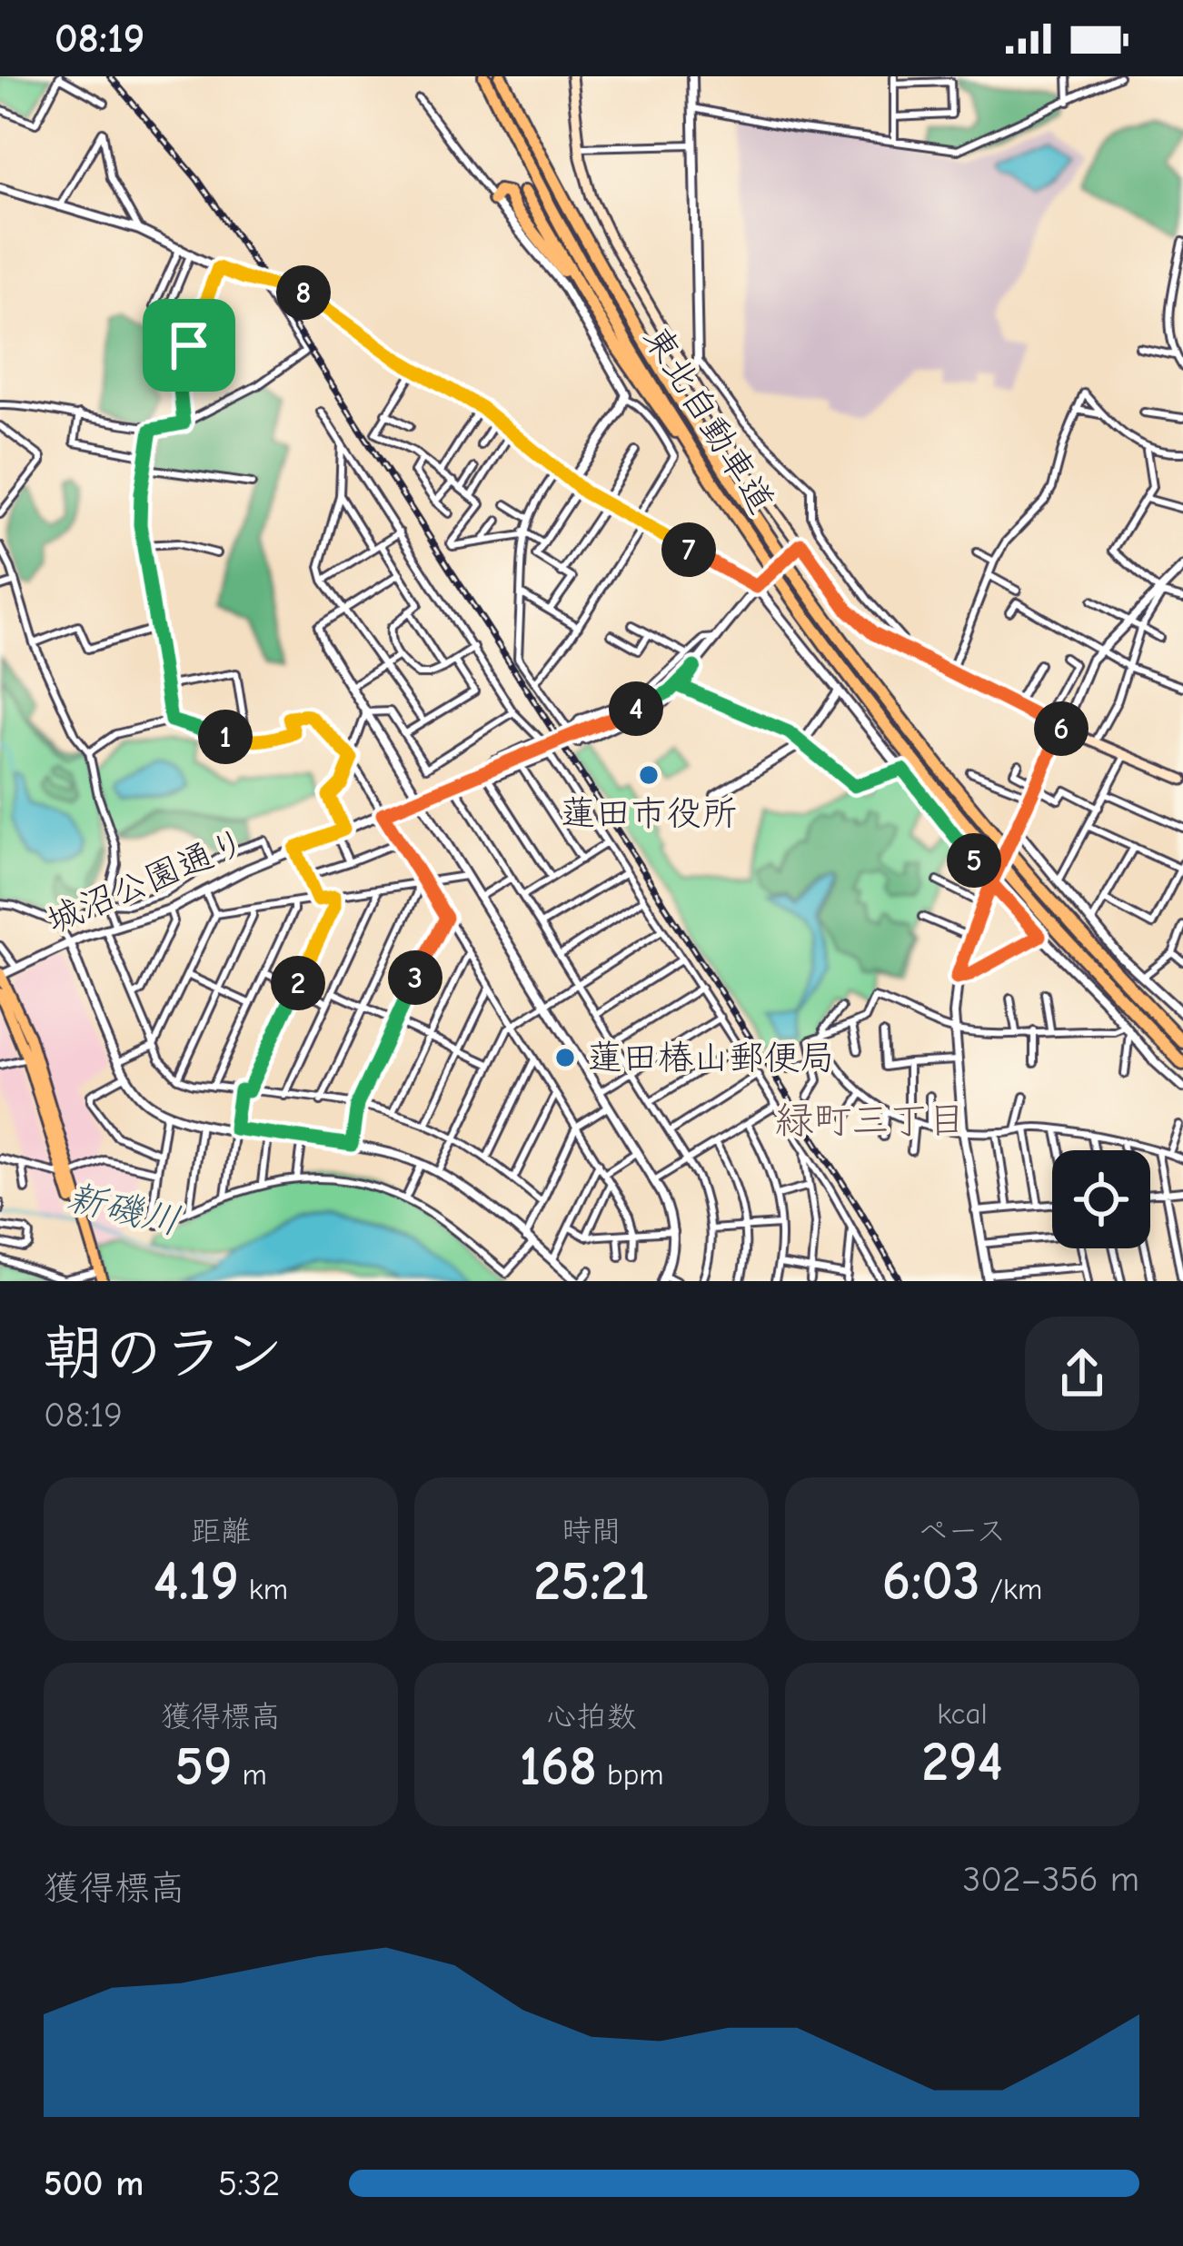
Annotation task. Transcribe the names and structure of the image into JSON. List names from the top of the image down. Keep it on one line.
{"streets":{"highway":["東北自動車道"],"street":["城沼公園通り"]},"districts":["緑町三丁目"],"water":["新磯川"],"places":["蓮田市役所","蓮田椿山郵便局"],"page":{"status":"08:19","pins":["8","7","4","6","1","5","3","2"],"heading":["朝のラン","08:19"],"stats":[["距離","4.19 km"],["時間","25:21"],["ペース","6:03 /km"],["獲得標高","59 m"],["心拍数","168 bpm"],["kcal","294"]],"chart":["獲得標高","302–356 m"],"list":[{"name":"500 m","note":"5:32"}]}}
